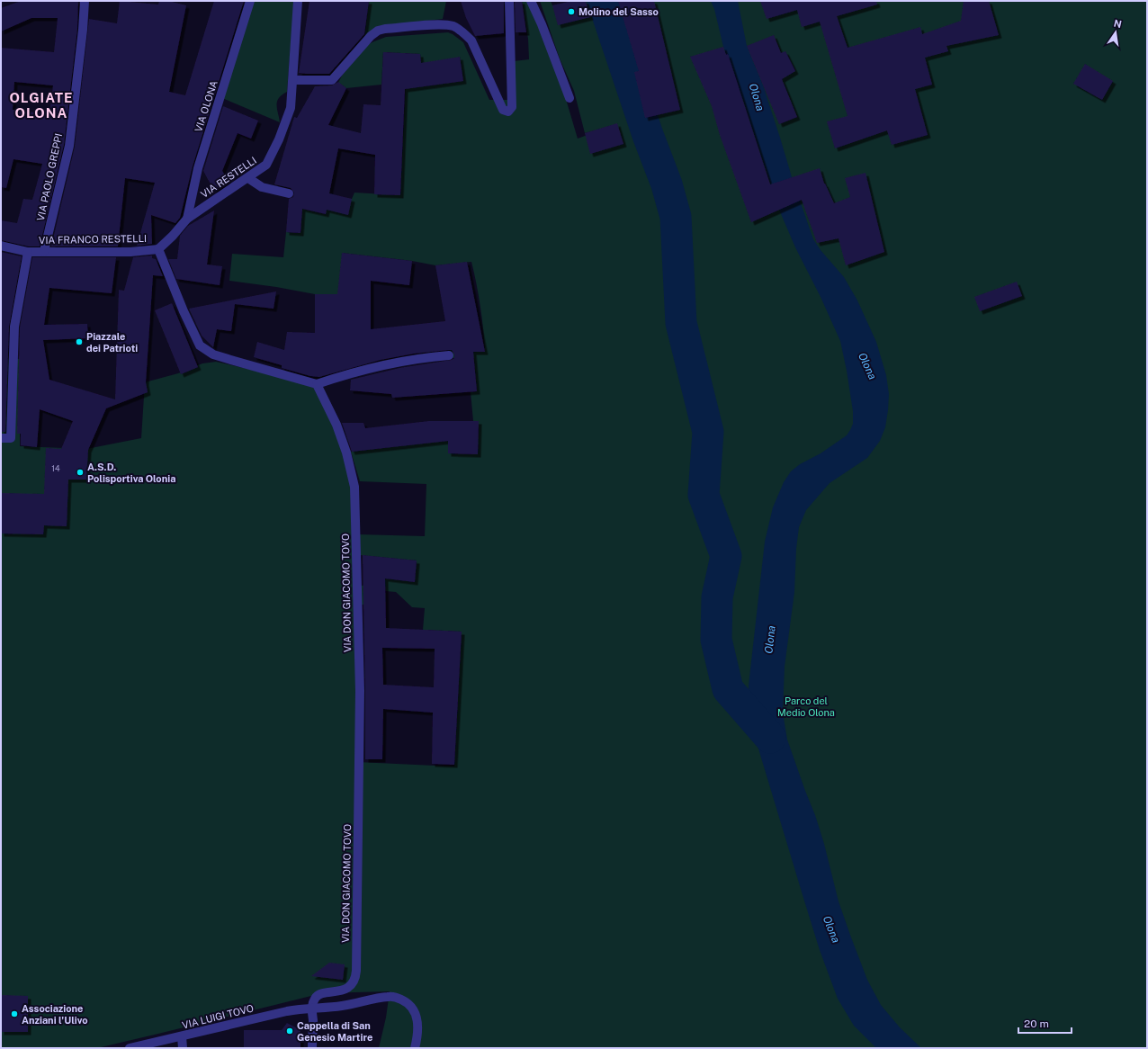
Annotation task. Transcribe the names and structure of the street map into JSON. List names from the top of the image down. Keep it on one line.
{"streets":{"street":["VIA OLONA","VIA PAOLO GREPPI","VIA RESTELLI","VIA FRANCO RESTELLI","VIA DON GIACOMO TOVO","VIA LUIGI TOVO"]},"crossings":[["VIA OLONA","VIA RESTELLI"],["VIA PAOLO GREPPI","VIA FRANCO RESTELLI"],["VIA RESTELLI","VIA FRANCO RESTELLI"],["VIA DON GIACOMO TOVO","VIA LUIGI TOVO"]],"districts":["OLGIATE OLONA"],"water":["Olona"],"parks":["Parco del Medio Olona"],"places":["Molino del Sasso","Piazzale dei Patrioti","A.S.D. Polisportiva Olonia","Associazione Anziani l'Ulivo","Cappella di San Genesio Martire"],"house_numbers":["14"],"scale_bar":"20 m","north":"top"}
